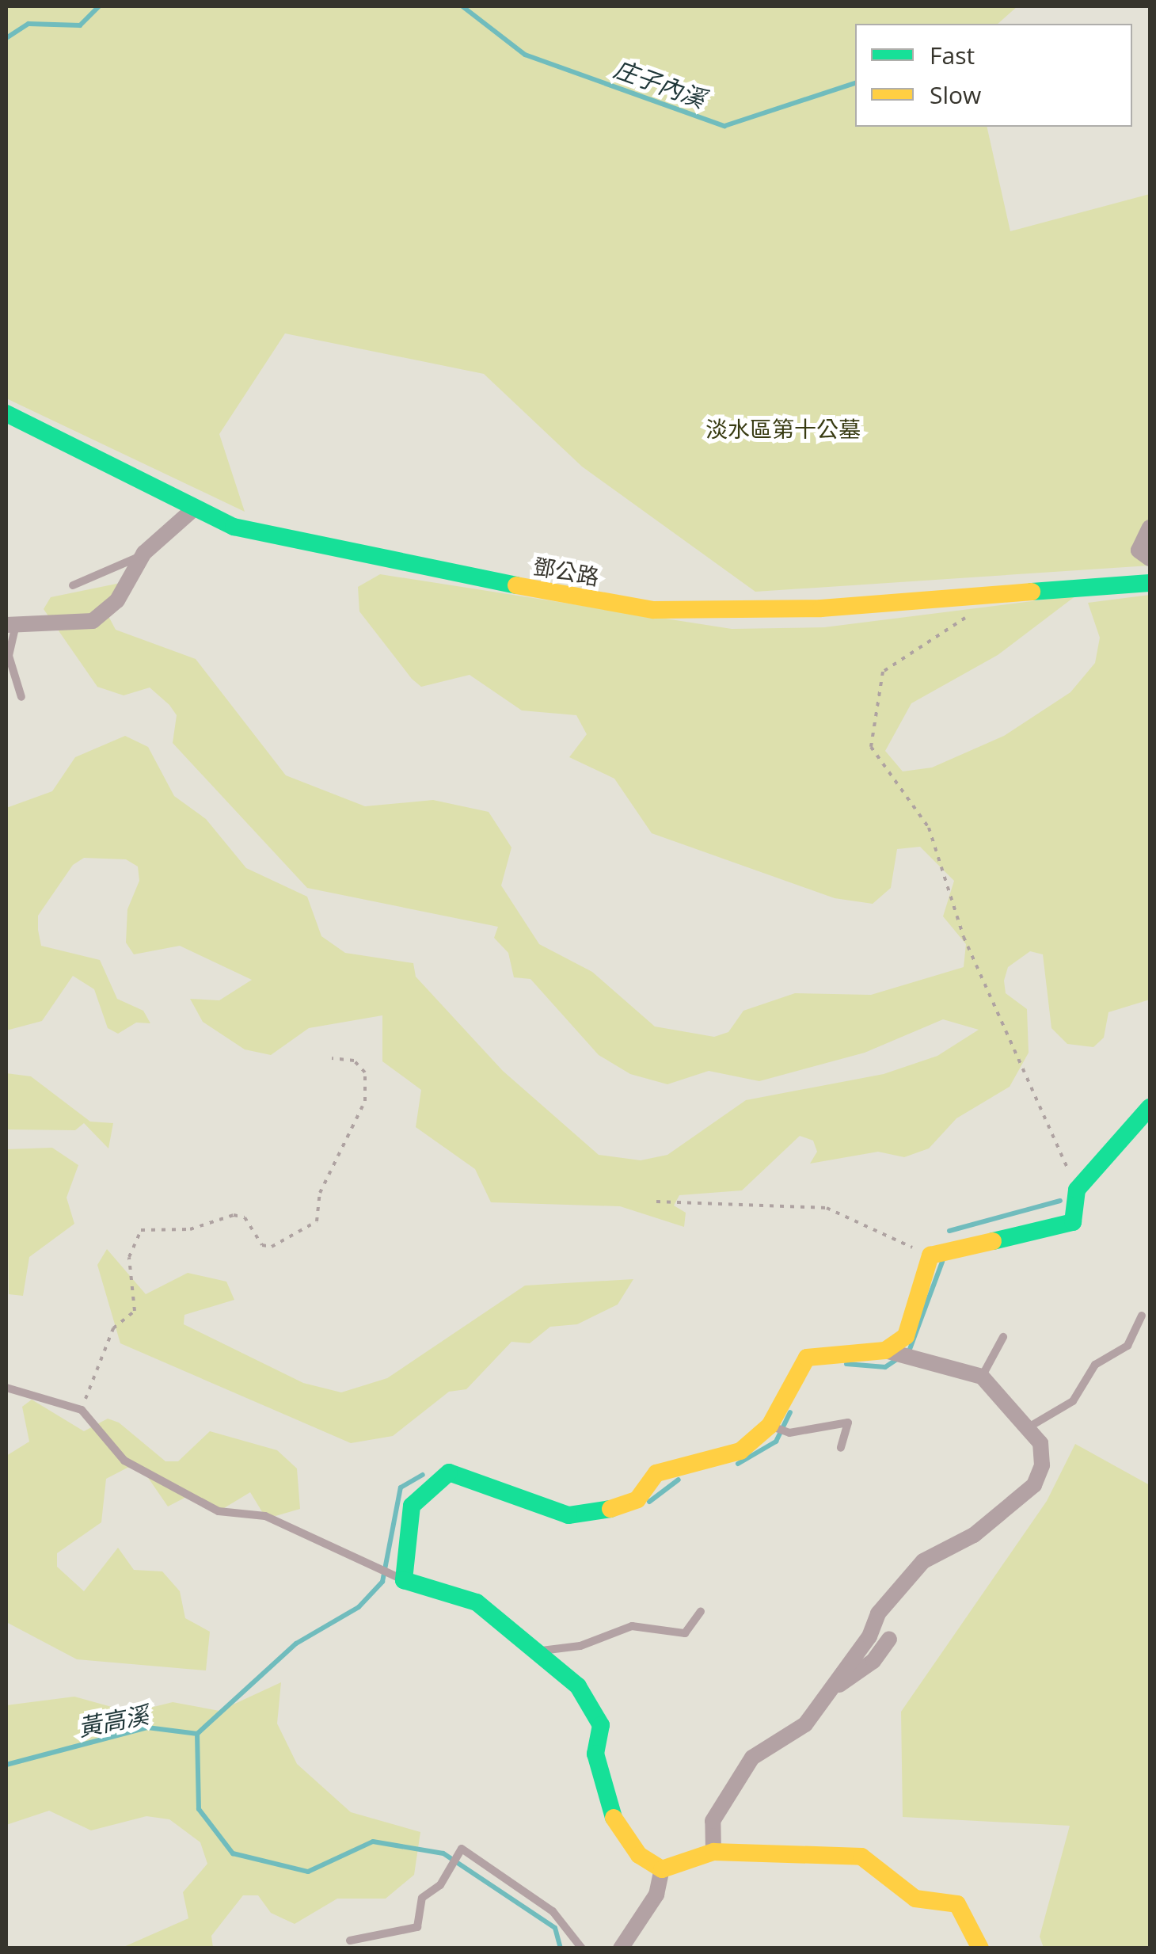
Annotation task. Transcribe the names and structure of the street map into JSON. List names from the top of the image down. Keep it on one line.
{"streets":{"street":["鄧公路"]},"water":["庄子內溪","黃高溪"],"parks":["淡水區第十公墓"],"legend":["Fast","Slow"]}
